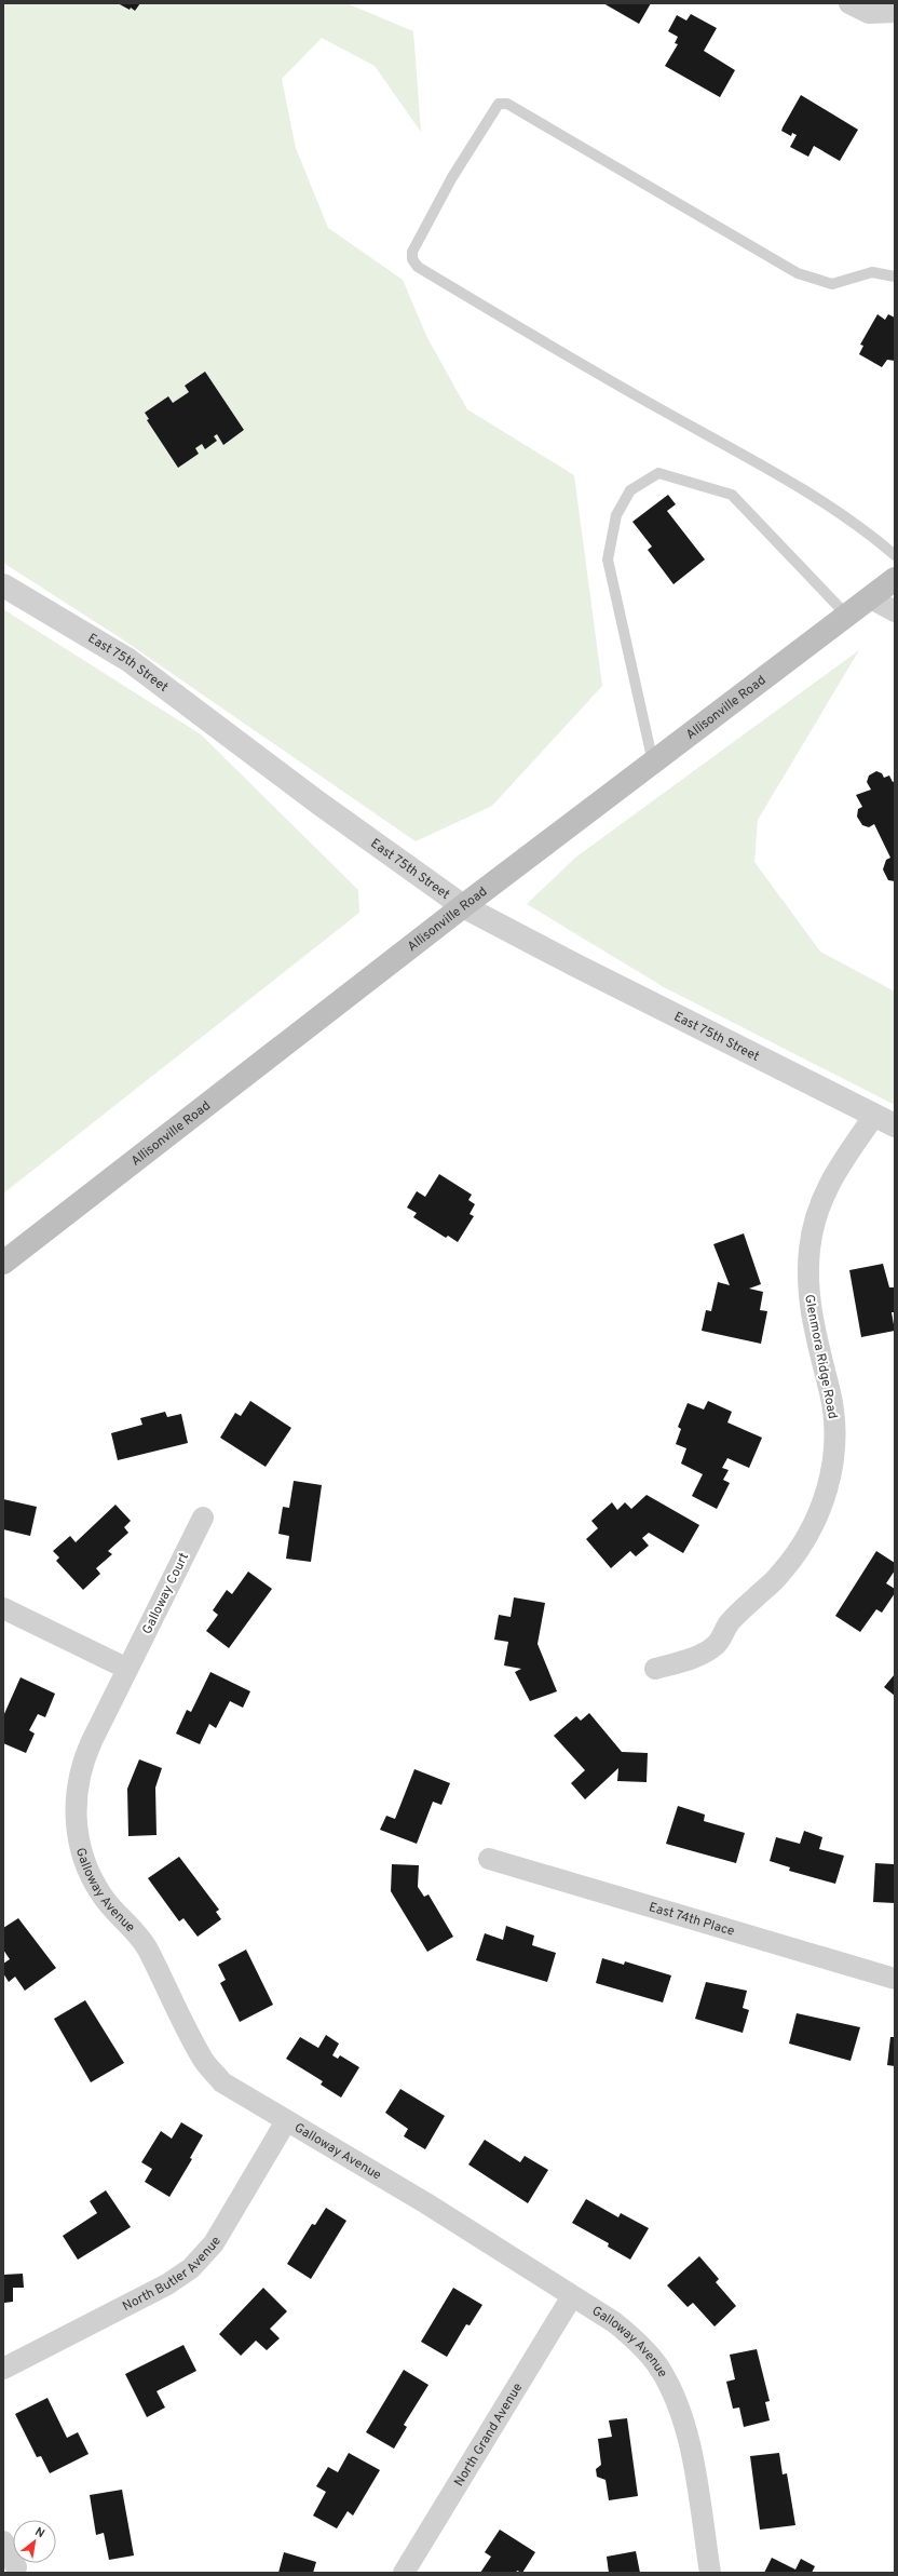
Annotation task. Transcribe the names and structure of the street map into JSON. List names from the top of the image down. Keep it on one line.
{"streets":{"main road":["Allisonville Road"],"street":["East 75th Street","Glenmora Ridge Road","Galloway Court","Galloway Avenue","East 74th Place","North Butler Avenue","North Grand Avenue"]},"crossings":[["East 75th Street","Allisonville Road"],["East 75th Street","Glenmora Ridge Road"],["Galloway Court","Galloway Avenue"],["Galloway Avenue","North Butler Avenue"],["Galloway Avenue","North Grand Avenue"]],"north":"top right"}
